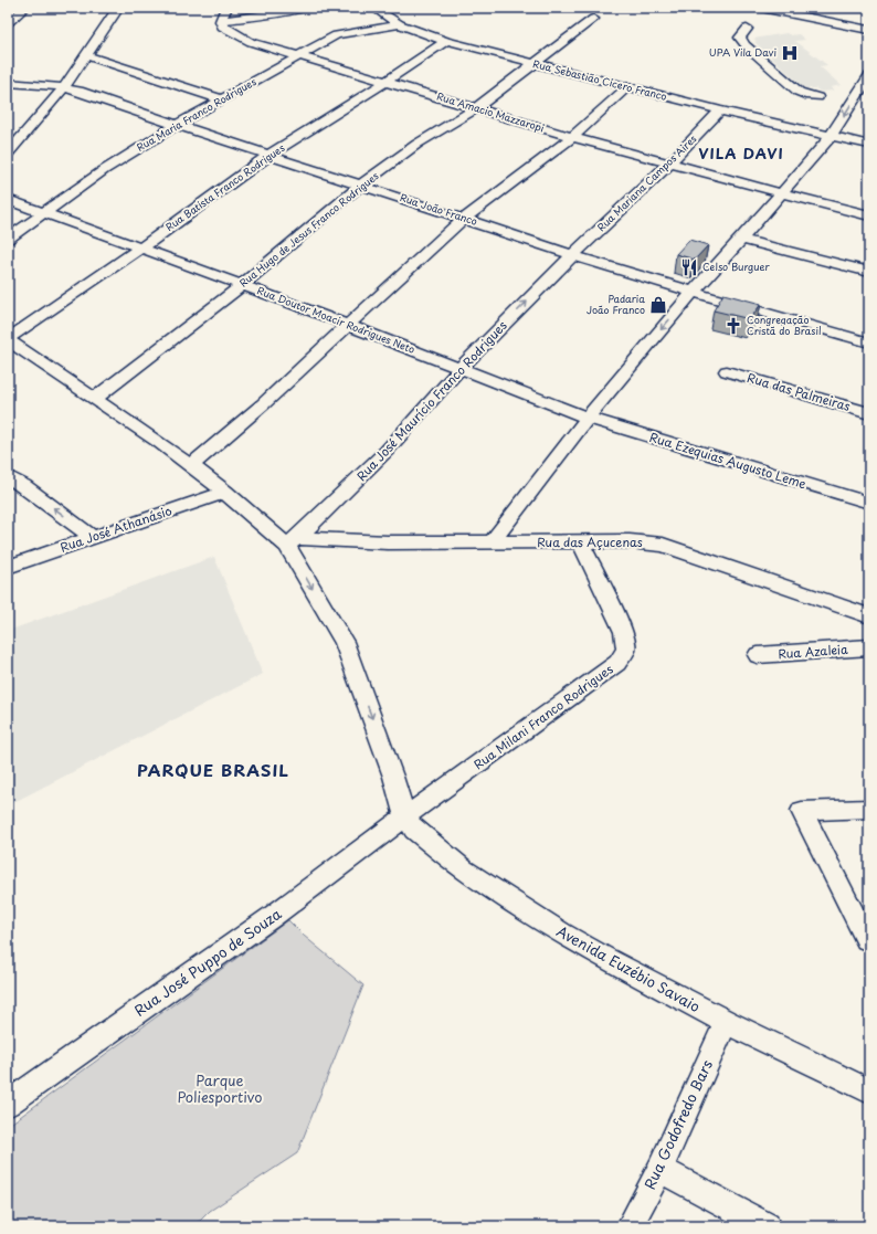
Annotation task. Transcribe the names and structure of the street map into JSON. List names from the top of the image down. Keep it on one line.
{"streets":{"street":["Rua Sebastião Cicero Franco","Rua Amacio Mazzaropi","Rua Maria Franco Rodrigues","Rua Mariana Campos Aires","Rua Batista Franco Rodrigues","Rua João Franco","Rua Hugo de Jesus Franco Rodrigues","Rua Doutor Moacir Rodrigues Neto","Rua das Palmeiras","Rua José Maurício Franco Rodrigues","Rua Ezequias Augusto Leme","Rua José Athanásio","Rua das Açucenas","Rua Azaleia","Rua Milani Franco Rodrigues","Rua José Puppo de Souza","Avenida Euzébio Savaio","Rua Godofredo Bars"]},"crossings":[["Rua Sebastião Cicero Franco","Rua Maria Franco Rodrigues"],["Rua Sebastião Cicero Franco","Rua Mariana Campos Aires"],["Rua Sebastião Cicero Franco","Rua Batista Franco Rodrigues"],["Rua Sebastião Cicero Franco","Rua Hugo de Jesus Franco Rodrigues"],["Rua Amacio Mazzaropi","Rua Maria Franco Rodrigues"],["Rua Amacio Mazzaropi","Rua Mariana Campos Aires"],["Rua Amacio Mazzaropi","Rua Batista Franco Rodrigues"],["Rua Amacio Mazzaropi","Rua Hugo de Jesus Franco Rodrigues"],["Rua Maria Franco Rodrigues","Rua João Franco"],["Rua Maria Franco Rodrigues","Rua Doutor Moacir Rodrigues Neto"],["Rua Mariana Campos Aires","Rua João Franco"],["Rua Mariana Campos Aires","Rua José Maurício Franco Rodrigues"],["Rua Batista Franco Rodrigues","Rua João Franco"],["Rua Batista Franco Rodrigues","Rua Doutor Moacir Rodrigues Neto"],["Rua João Franco","Rua Hugo de Jesus Franco Rodrigues"],["Rua João Franco","Rua José Maurício Franco Rodrigues"],["Rua Hugo de Jesus Franco Rodrigues","Rua Doutor Moacir Rodrigues Neto"],["Rua Doutor Moacir Rodrigues Neto","Rua José Maurício Franco Rodrigues"],["Rua Doutor Moacir Rodrigues Neto","Rua Ezequias Augusto Leme"],["Rua José Maurício Franco Rodrigues","Rua das Açucenas"],["Rua das Açucenas","Rua Milani Franco Rodrigues"],["Rua Milani Franco Rodrigues","Rua José Puppo de Souza"],["Rua Milani Franco Rodrigues","Avenida Euzébio Savaio"],["Rua José Puppo de Souza","Avenida Euzébio Savaio"],["Avenida Euzébio Savaio","Rua Godofredo Bars"]],"districts":["VILA DAVI","PARQUE BRASIL"],"parks":["Parque Poliesportivo"],"places":{"hospital":["UPA Vila Davi"],"restaurant":["Celso Burguer"],"shop":["Padaria João Franco"],"church":["Congregação Cristã do Brasil"]}}
